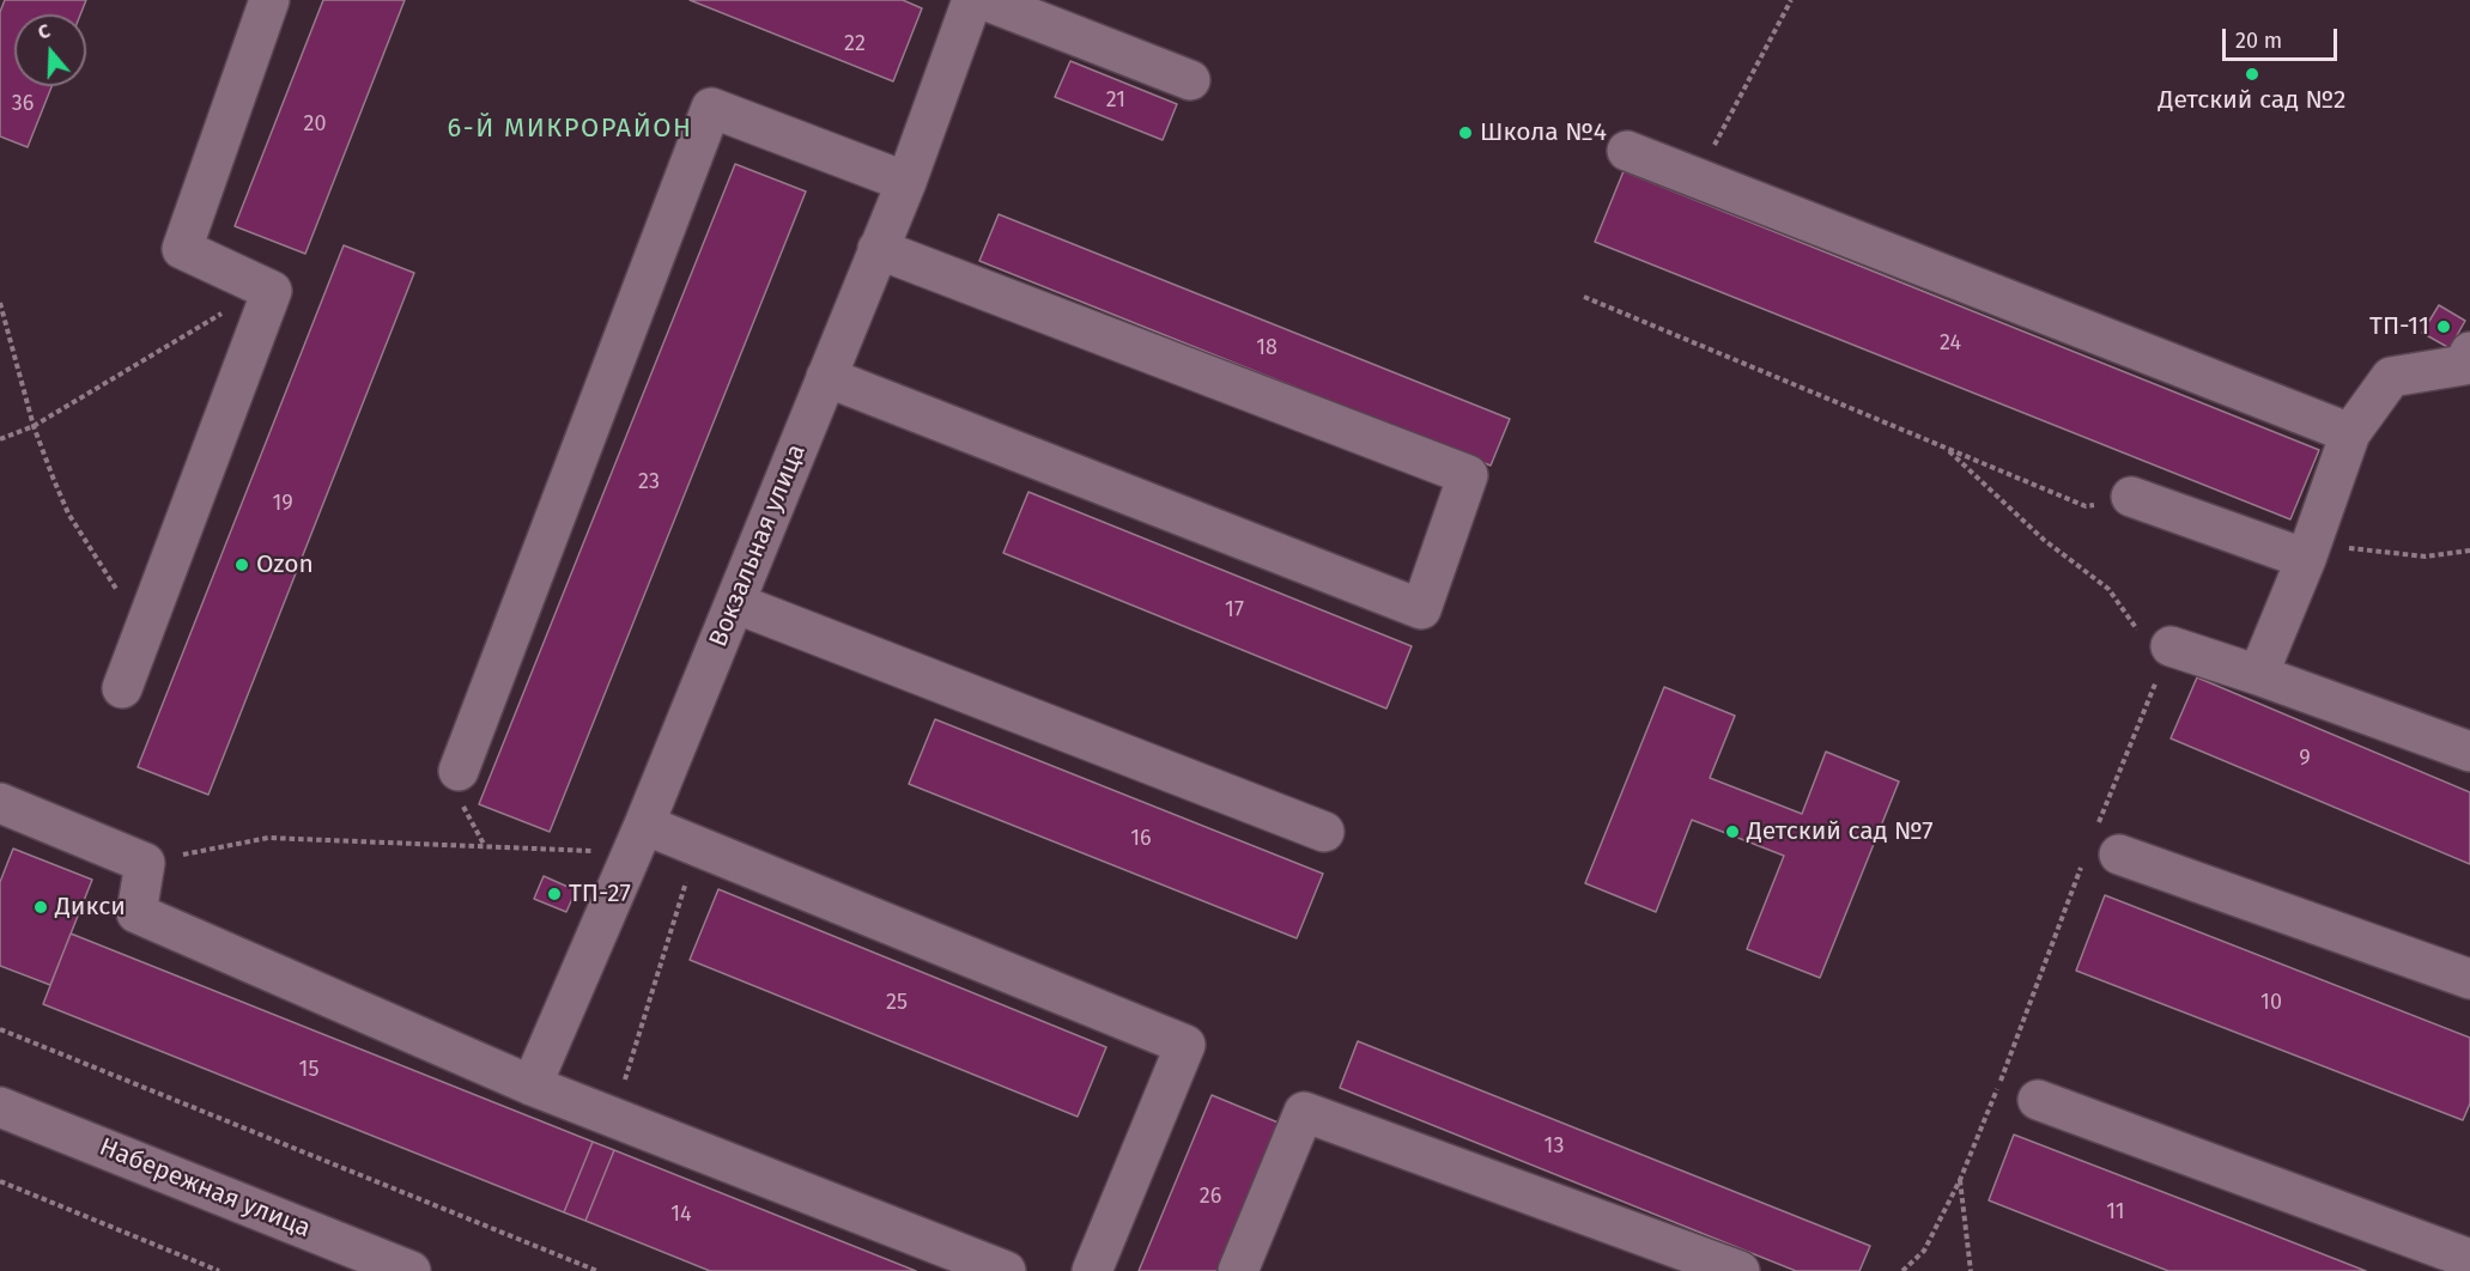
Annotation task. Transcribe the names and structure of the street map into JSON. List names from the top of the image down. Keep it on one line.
{"streets":{"street":["Вокзальная улица","Набережная улица"]},"districts":["6-Й МИКРОРАЙОН"],"places":["Детский сад №2","Школа №4","ТП-11","Ozon","Детский сад №7","ТП-27","Дикси"],"house_numbers":["22","21","36","20","24","18","23","19","17","9","16","25","10","15","13","26","11","14"],"scale_bar":"20 m","north":"top"}
